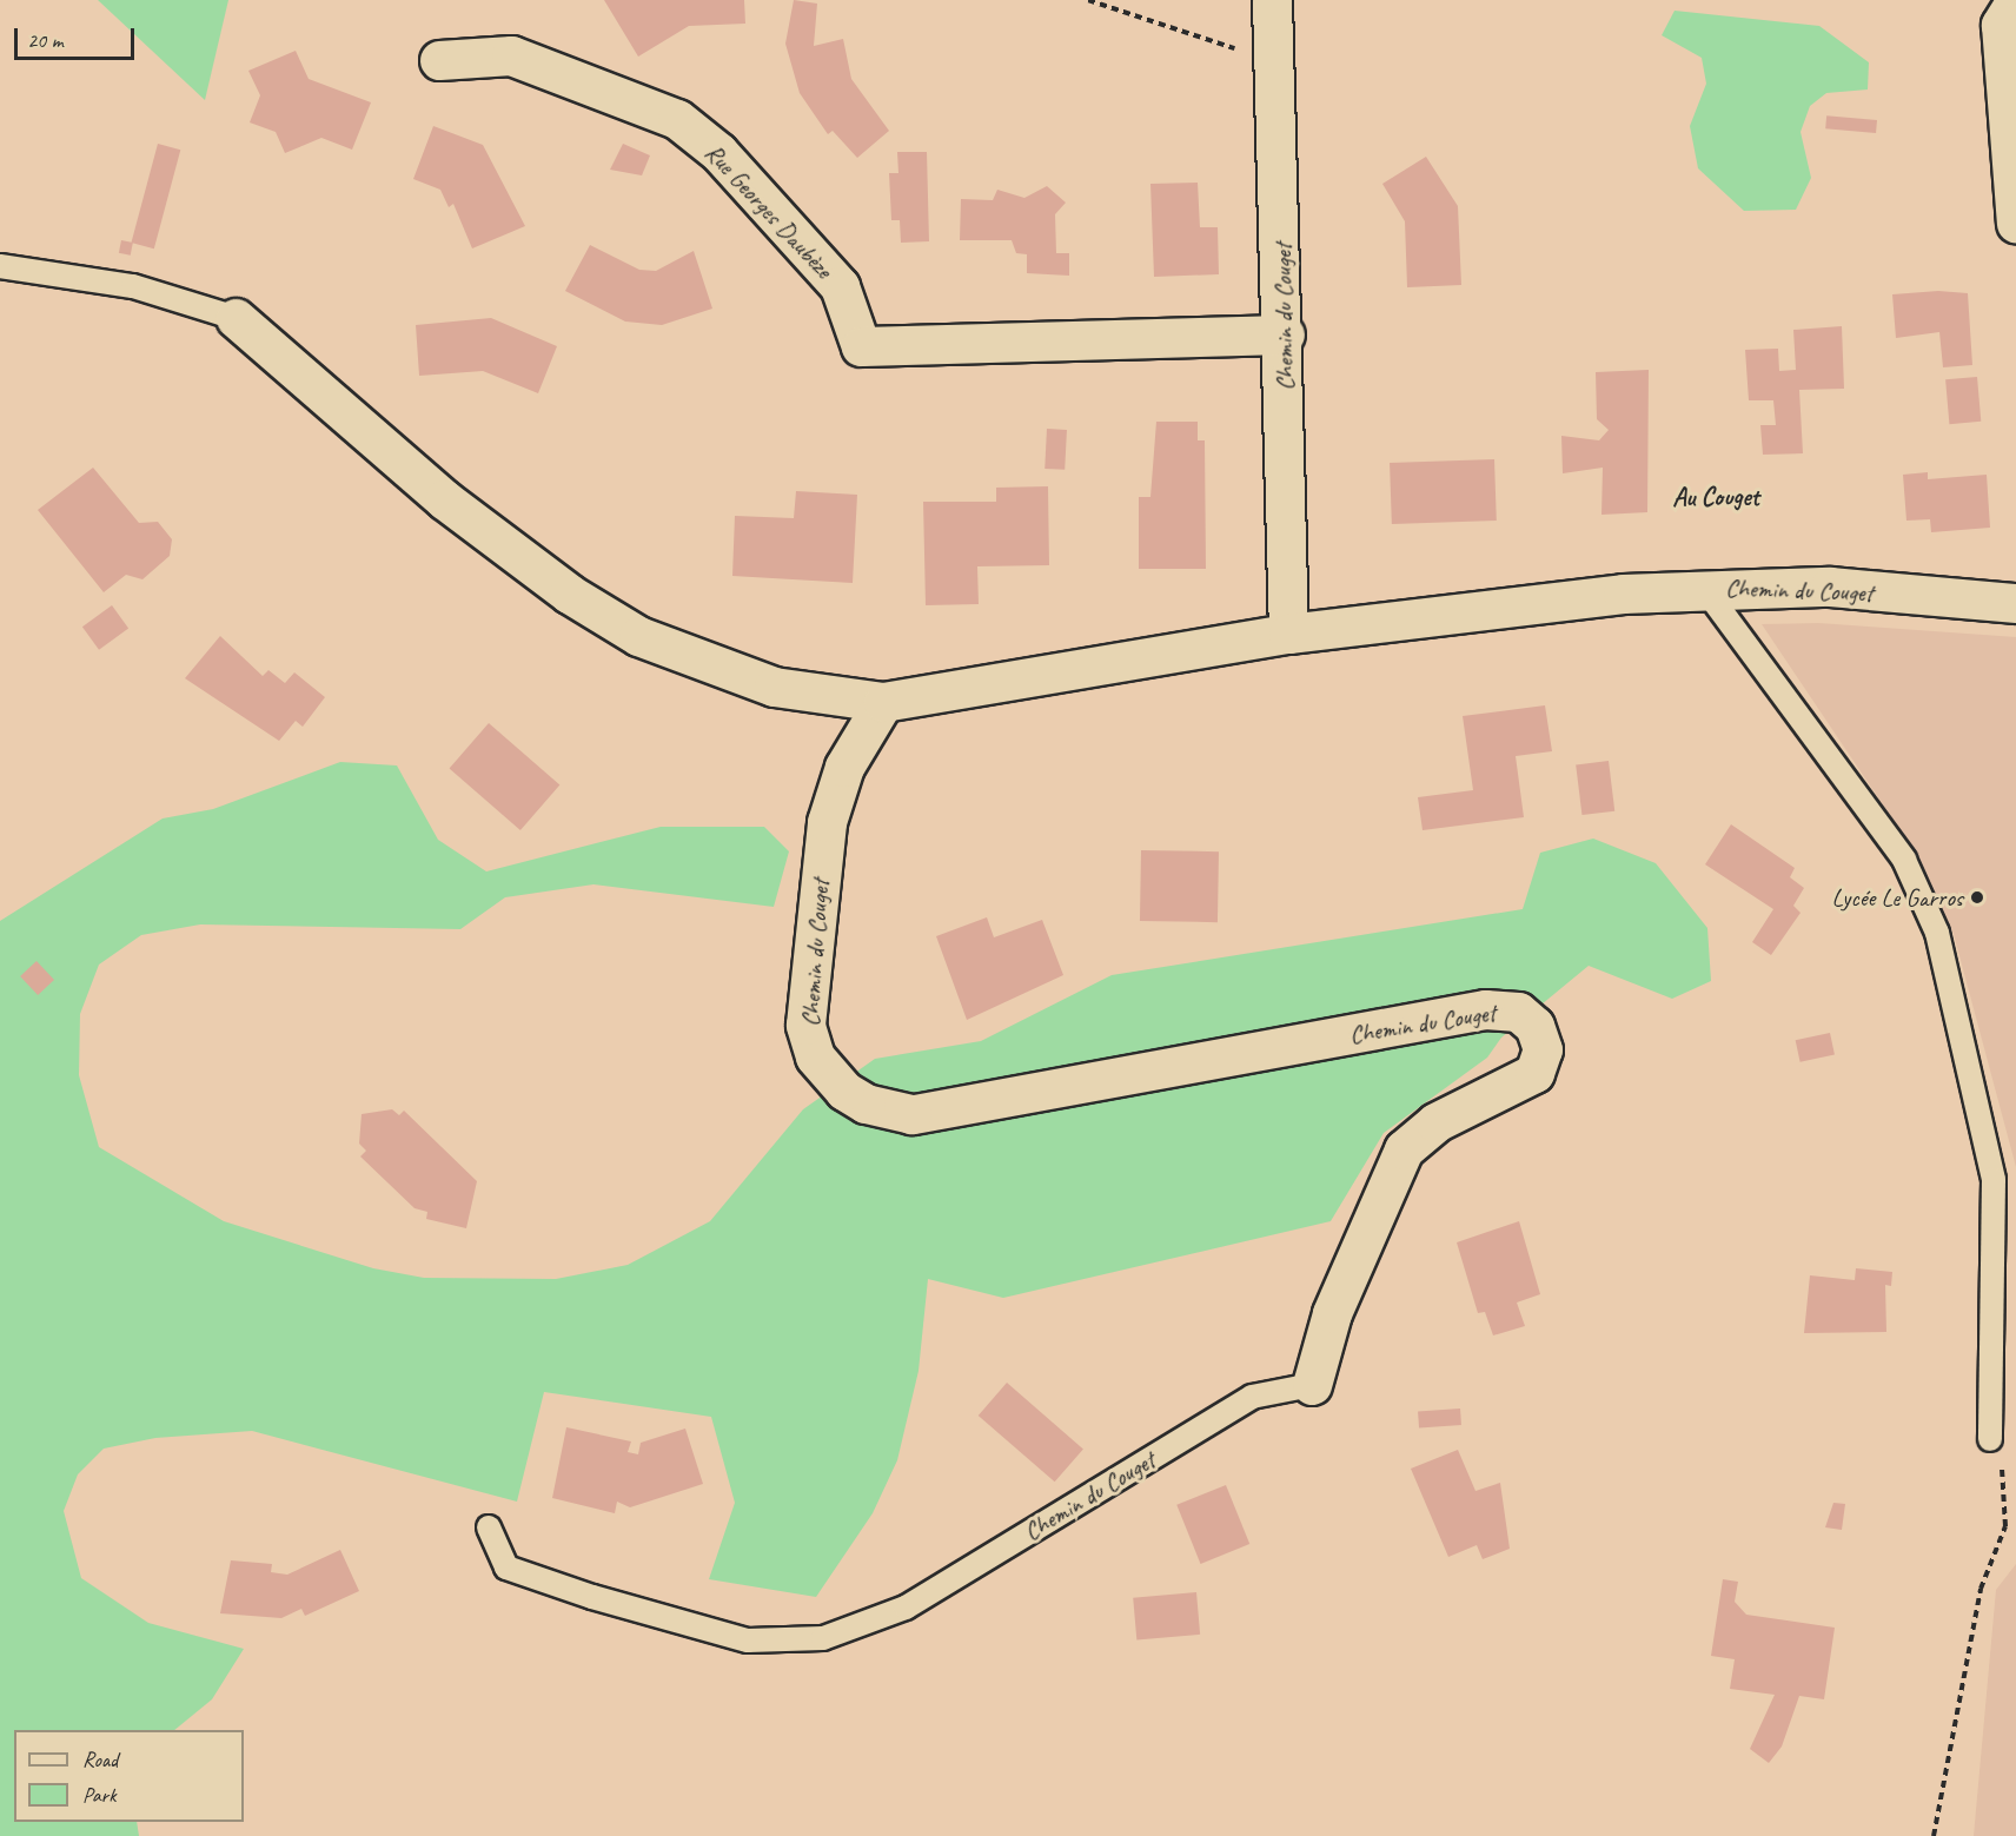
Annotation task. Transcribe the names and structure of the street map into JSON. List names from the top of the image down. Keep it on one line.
{"streets":{"street":["Rue Georges Daubèze","Chemin du Couget"]},"crossings":[["Rue Georges Daubèze","Chemin du Couget"]],"districts":["Au Couget"],"places":["Lycée Le Garros"],"legend":["Road","Park"],"scale_bar":"20 m"}
